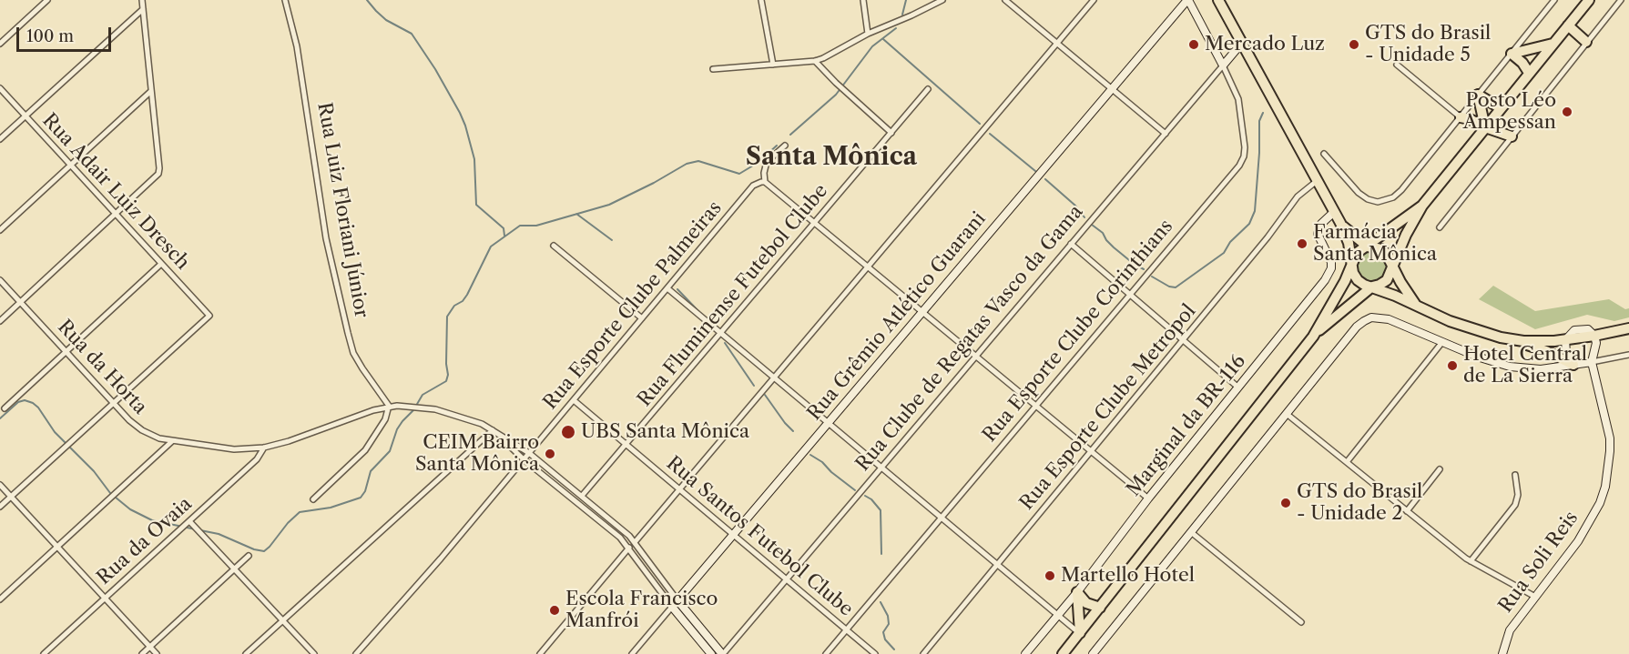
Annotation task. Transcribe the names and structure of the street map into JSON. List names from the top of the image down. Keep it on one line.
{"streets":{"street":["Rua Adair Luiz Dresch","Rua Luiz Floriani Júnior","Rua Fluminense Futebol Clube","Rua Esporte Clube Palmeiras","Rua Grêmio Atlético Guarani","Rua Esporte Clube Corinthians","Rua Clube de Regatas Vasco da Gama","Rua da Horta","Rua Esporte Clube Metropol","Marginal da BR-116","Rua Santos Futebol Clube","Rua da Ovaia","Rua Soli Reis"]},"crossings":[["Rua Adair Luiz Dresch","Rua da Horta"],["Rua Luiz Floriani Júnior","Rua da Horta"],["Rua Fluminense Futebol Clube","Rua Santos Futebol Clube"],["Rua Esporte Clube Palmeiras","Rua Santos Futebol Clube"],["Rua Grêmio Atlético Guarani","Rua Esporte Clube Corinthians"],["Rua Grêmio Atlético Guarani","Rua Santos Futebol Clube"],["Rua Esporte Clube Corinthians","Rua Clube de Regatas Vasco da Gama"],["Rua Esporte Clube Corinthians","Rua Santos Futebol Clube"],["Rua Clube de Regatas Vasco da Gama","Rua Santos Futebol Clube"],["Rua da Horta","Rua da Ovaia"]],"districts":["Santa Mônica"],"places":["Mercado Luz","GTS do Brasil - Unidade 5","Posto Léo Ampessan","Farmácia Santa Mônica","Hotel Central de La Sierra","UBS Santa Mônica","CEIM Bairro Santa Mônica","GTS do Brasil - Unidade 2","Martello Hotel","Escola Francisco Manfrói"],"scale_bar":"100 m"}
